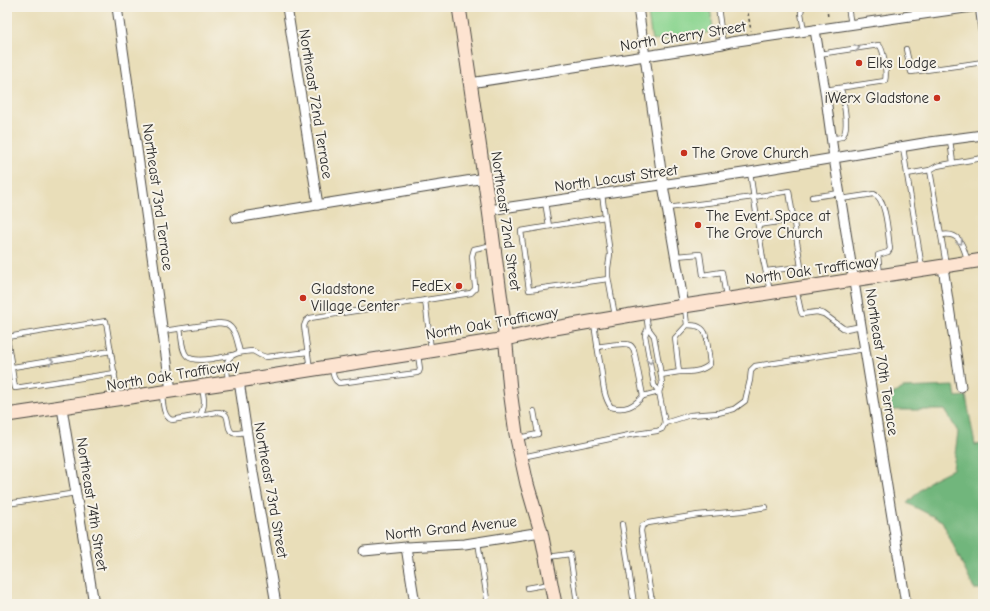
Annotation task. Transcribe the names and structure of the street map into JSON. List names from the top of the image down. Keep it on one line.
{"streets":{"main road":["Northeast 72nd Street","North Oak Trafficway"],"street":["North Cherry Street","Northeast 72nd Terrace","North Locust Street","Northeast 73rd Terrace","Northeast 70th Terrace","Northeast 73rd Street","Northeast 74th Street","North Grand Avenue"]},"crossings":[["North Cherry Street","Northeast 72nd Street"],["North Cherry Street","Northeast 70th Terrace"],["North Locust Street","Northeast 72nd Street"],["North Locust Street","Northeast 70th Terrace"],["Northeast 73rd Terrace","North Oak Trafficway"],["Northeast 72nd Street","North Oak Trafficway"],["Northeast 72nd Street","North Grand Avenue"],["North Oak Trafficway","Northeast 70th Terrace"],["North Oak Trafficway","Northeast 73rd Street"],["North Oak Trafficway","Northeast 74th Street"]],"places":["Elks Lodge","iWerx Gladstone","The Grove Church","The Event Space at The Grove Church","FedEx","Gladstone Village Center"]}
